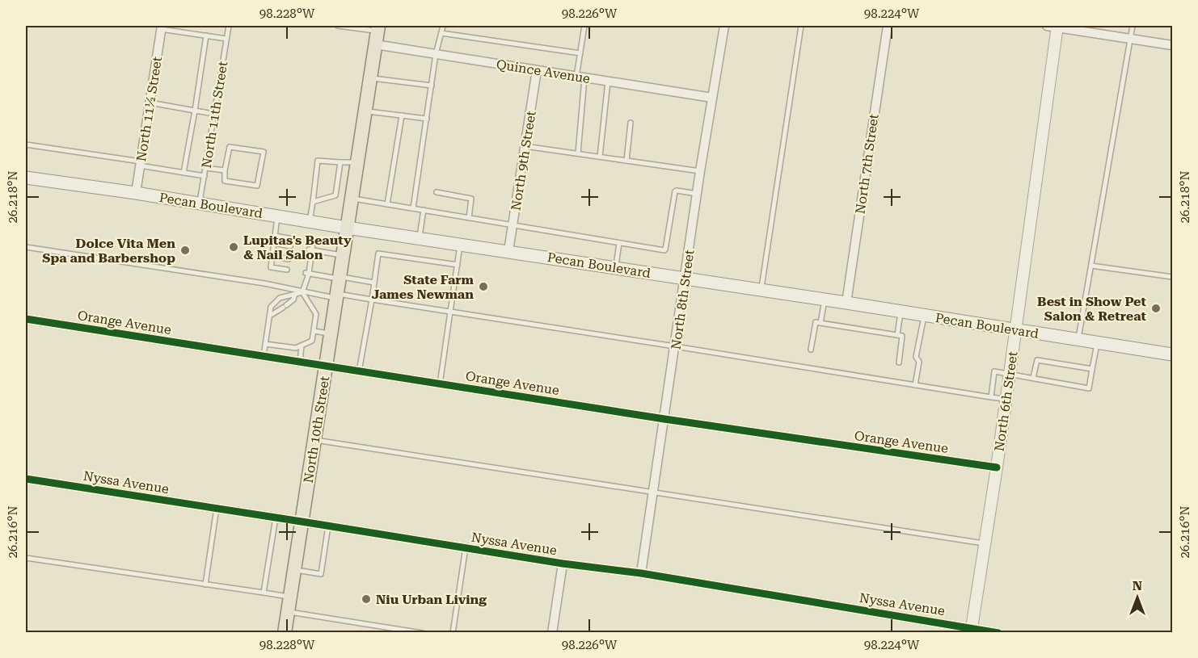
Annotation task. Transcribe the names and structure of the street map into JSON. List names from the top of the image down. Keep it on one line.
{"streets":{"main road":["Pecan Boulevard","North 10th Street"],"street":["Quince Avenue","North 11½ Street","North 9th Street","North 7th Street","North 8th Street","Orange Avenue","North 6th Street","Nyssa Avenue"],"lane":["North 11th Street"]},"crossings":[["Quince Avenue","North 9th Street"],["Quince Avenue","North 8th Street"],["Quince Avenue","North 10th Street"],["North 11½ Street","Pecan Boulevard"],["North 11th Street","Pecan Boulevard"],["North 9th Street","Pecan Boulevard"],["North 7th Street","Pecan Boulevard"],["Pecan Boulevard","North 8th Street"],["Pecan Boulevard","North 6th Street"],["Pecan Boulevard","North 10th Street"],["North 8th Street","Orange Avenue"],["North 8th Street","Nyssa Avenue"],["Orange Avenue","North 6th Street"],["Orange Avenue","North 10th Street"],["North 6th Street","Nyssa Avenue"],["North 10th Street","Nyssa Avenue"]],"places":["Lupitas's Beauty & Nail Salon","Dolce Vita Men Spa and Barbershop","State Farm James Newman","Best in Show Pet Salon & Retreat","Niu Urban Living"],"north":"top","coordinates":["98.228°W","98.226°W","98.224°W","26.218°N","26.216°N"]}
